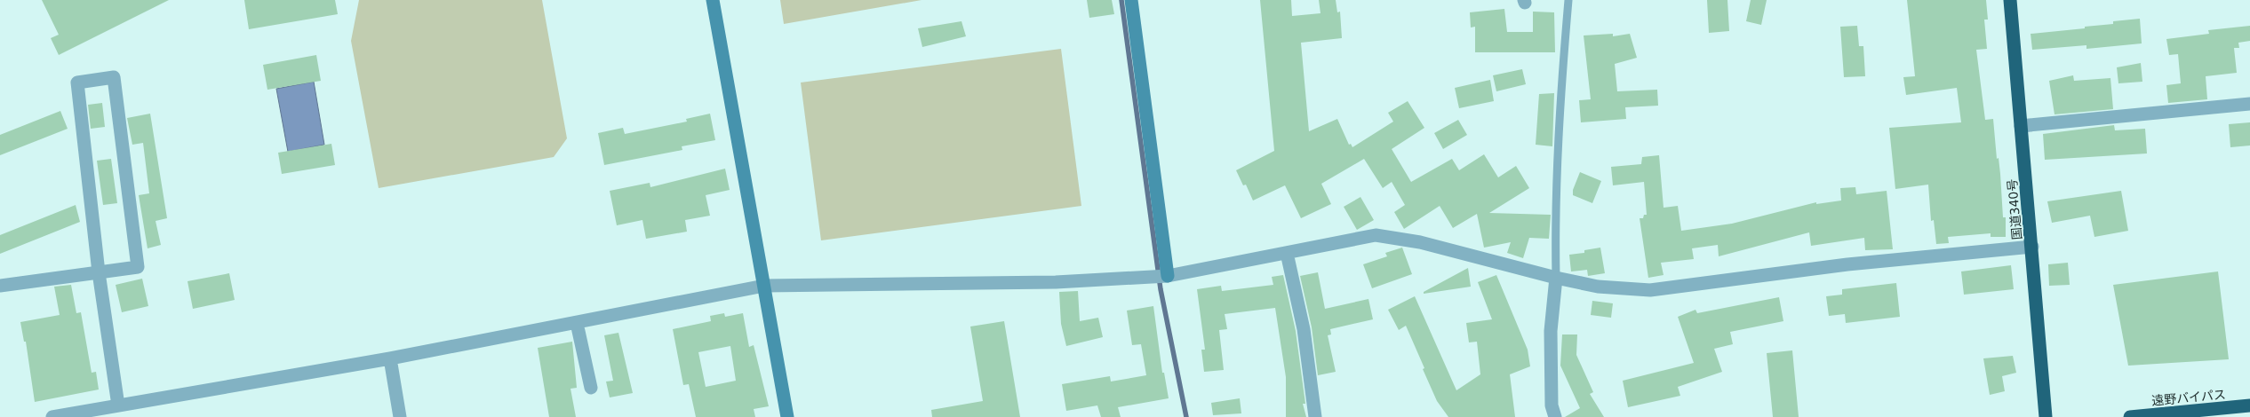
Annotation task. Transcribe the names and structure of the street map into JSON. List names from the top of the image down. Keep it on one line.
{"streets":{"highway":["国道340号","遠野バイパス"]}}
